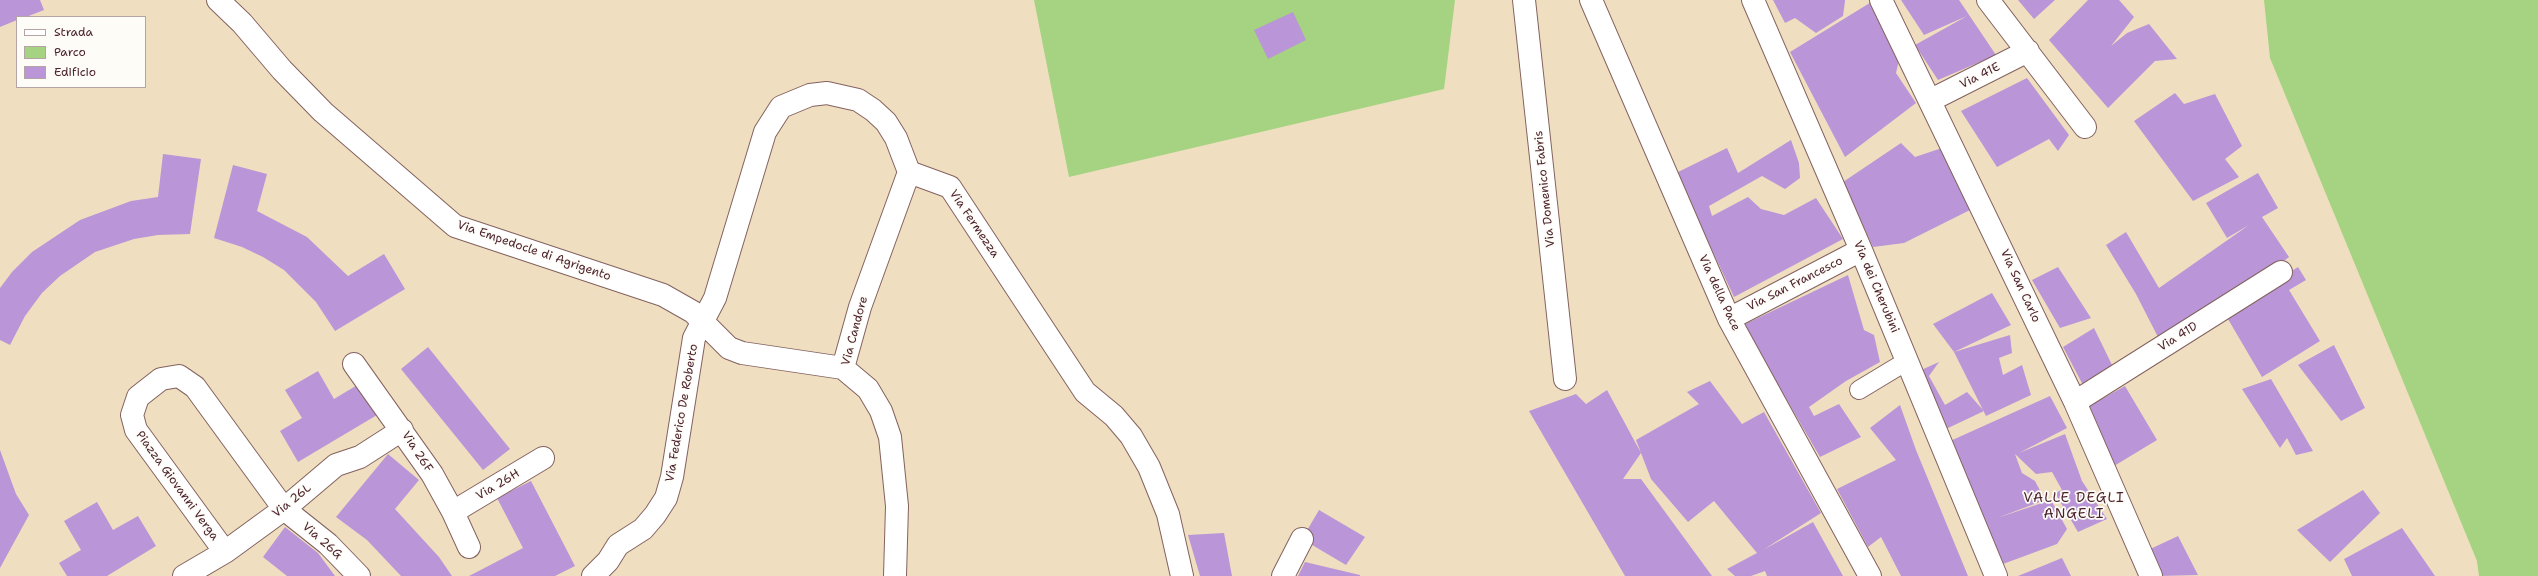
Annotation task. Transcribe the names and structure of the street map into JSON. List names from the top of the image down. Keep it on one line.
{"streets":{"street":["Via 41E","Via Domenico Fabris","Via Fermezza","Via Empedocle di Agrigento","Via San Francesco","Via San Carlo","Via dei Cherubini","Via della Pace","Via Candore","Via 41D","Via Federico De Roberto","Via 26F","Via 26H","Piazza Giovanni Verga","Via 26L","Via 26G"]},"crossings":[["Via 41E","Via San Carlo"],["Via Fermezza","Via Candore"],["Via Empedocle di Agrigento","Via Candore"],["Via Empedocle di Agrigento","Via Federico De Roberto"],["Via San Francesco","Via dei Cherubini"],["Via San Francesco","Via della Pace"],["Via San Carlo","Via 41D"],["Via 26F","Via 26H"],["Via 26F","Via 26L"],["Piazza Giovanni Verga","Via 26L"],["Piazza Giovanni Verga","Via 26G"],["Via 26L","Via 26G"]],"districts":["VALLE DEGLI ANGELI"],"legend":["Strada","Parco","Edificio"]}
